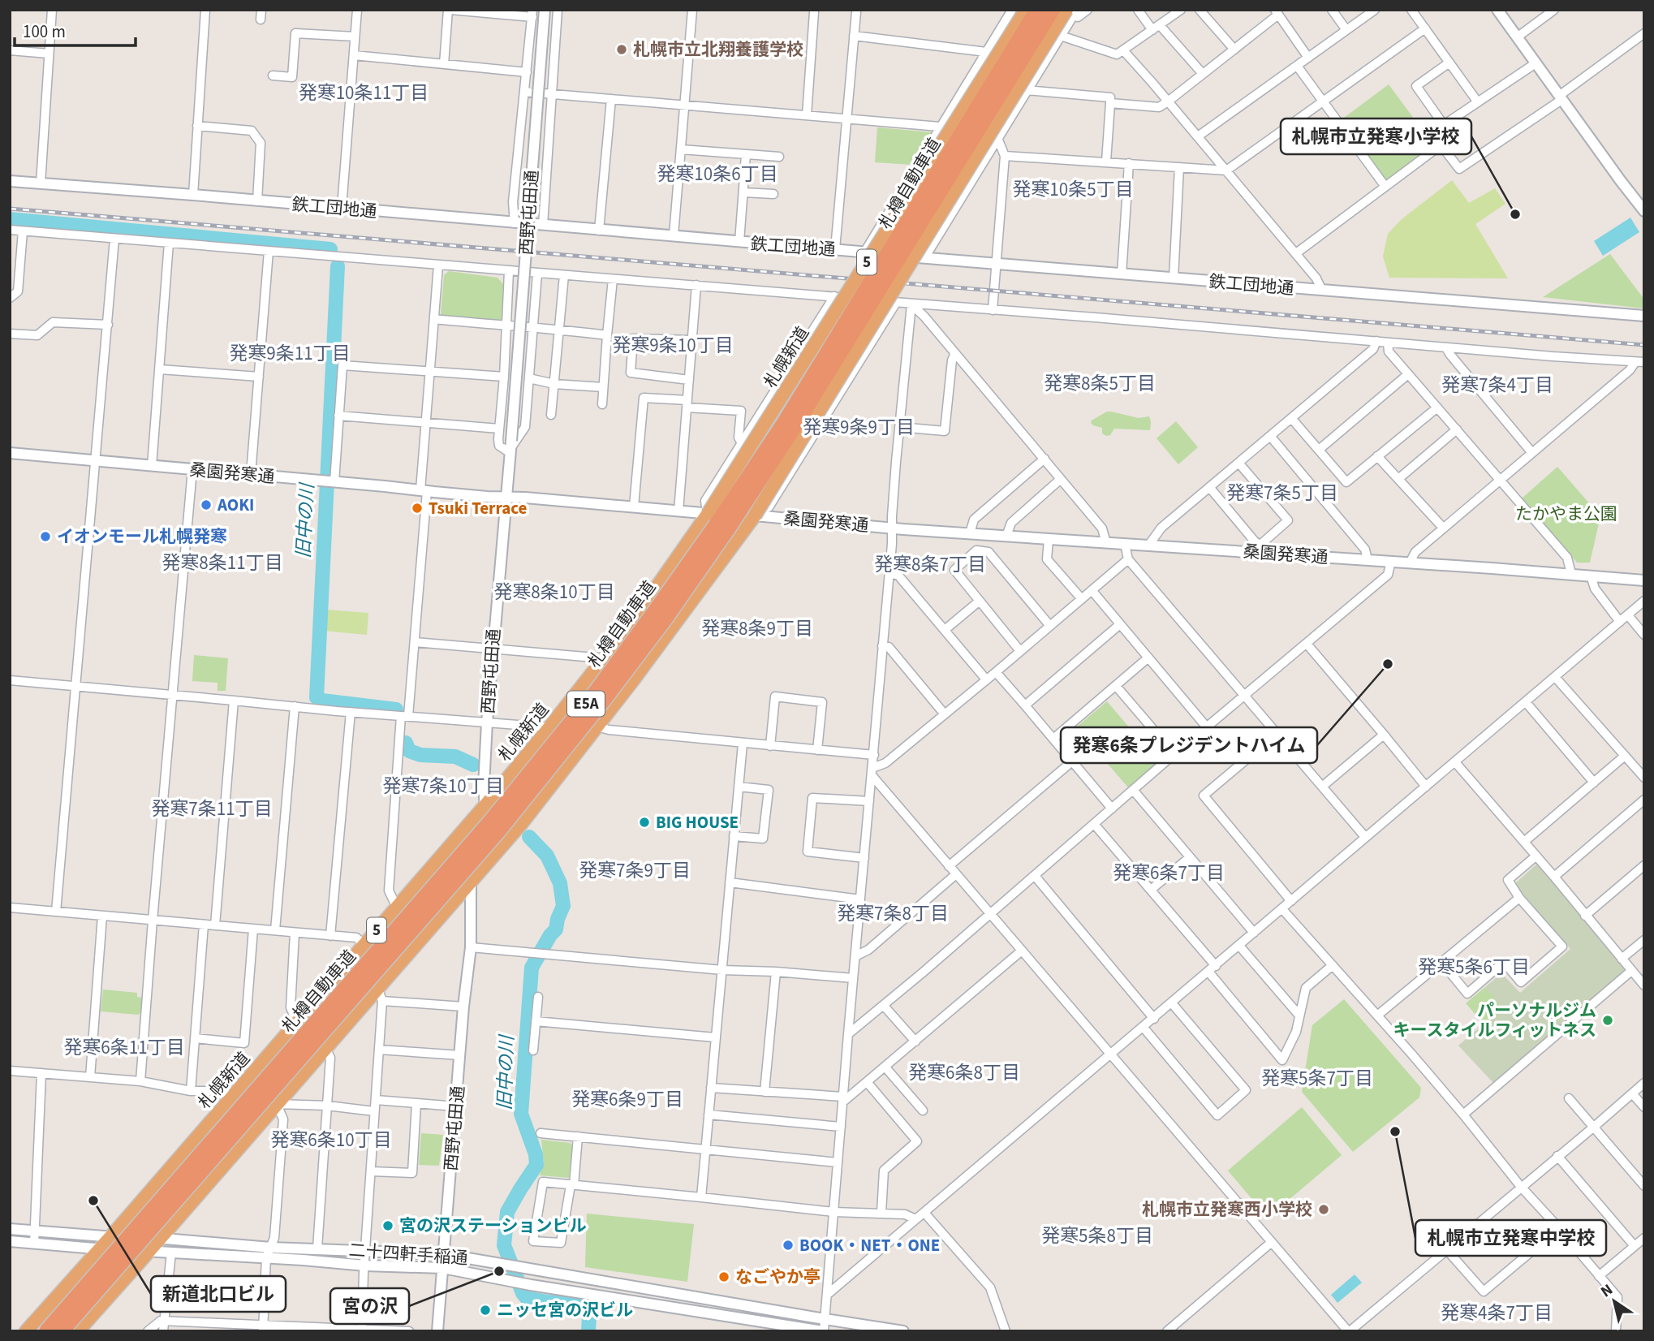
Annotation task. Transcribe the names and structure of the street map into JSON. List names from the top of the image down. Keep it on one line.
{"streets":{"highway":["札樽自動車道","5","札幌新道","E5A"],"street":["鉄工団地通","西野屯田通","桑園発寒通","二十四軒手稲通"]},"crossings":[["西野屯田通","5"],["西野屯田通","札幌新道"],["西野屯田通","桑園発寒通"],["西野屯田通","二十四軒手稲通"],["5","桑園発寒通"],["5","二十四軒手稲通"],["札幌新道","桑園発寒通"],["札幌新道","二十四軒手稲通"]],"districts":["発寒10条11丁目","発寒10条6丁目","発寒10条5丁目","発寒9条10丁目","発寒9条11丁目","発寒8条5丁目","発寒7条4丁目","発寒9条9丁目","発寒7条5丁目","発寒8条11丁目","発寒8条7丁目","発寒8条10丁目","発寒8条9丁目","発寒7条10丁目","発寒7条11丁目","発寒7条9丁目","発寒6条7丁目","発寒7条8丁目","発寒5条6丁目","発寒6条11丁目","発寒6条8丁目","発寒5条7丁目","発寒6条9丁目","発寒6条10丁目","発寒5条8丁目","発寒4条7丁目"],"water":["旧中の川"],"parks":["たかやま公園"],"places":["札幌市立北翔養護学校","札幌市立発寒小学校","AOKI","Tsuki Terrace","イオンモール札幌発寒","発寒6条プレジデントハイム","BIG HOUSE","パーソナルジム キースタイルフィットネス","札幌市立発寒中学校","新道北口ビル","札幌市立発寒西小学校","宮の沢ステーションビル","BOOK・NET・ONE","宮の沢","なごやか亭","ニッセ宮の沢ビル"],"scale_bar":"100 m","north":"top left"}
